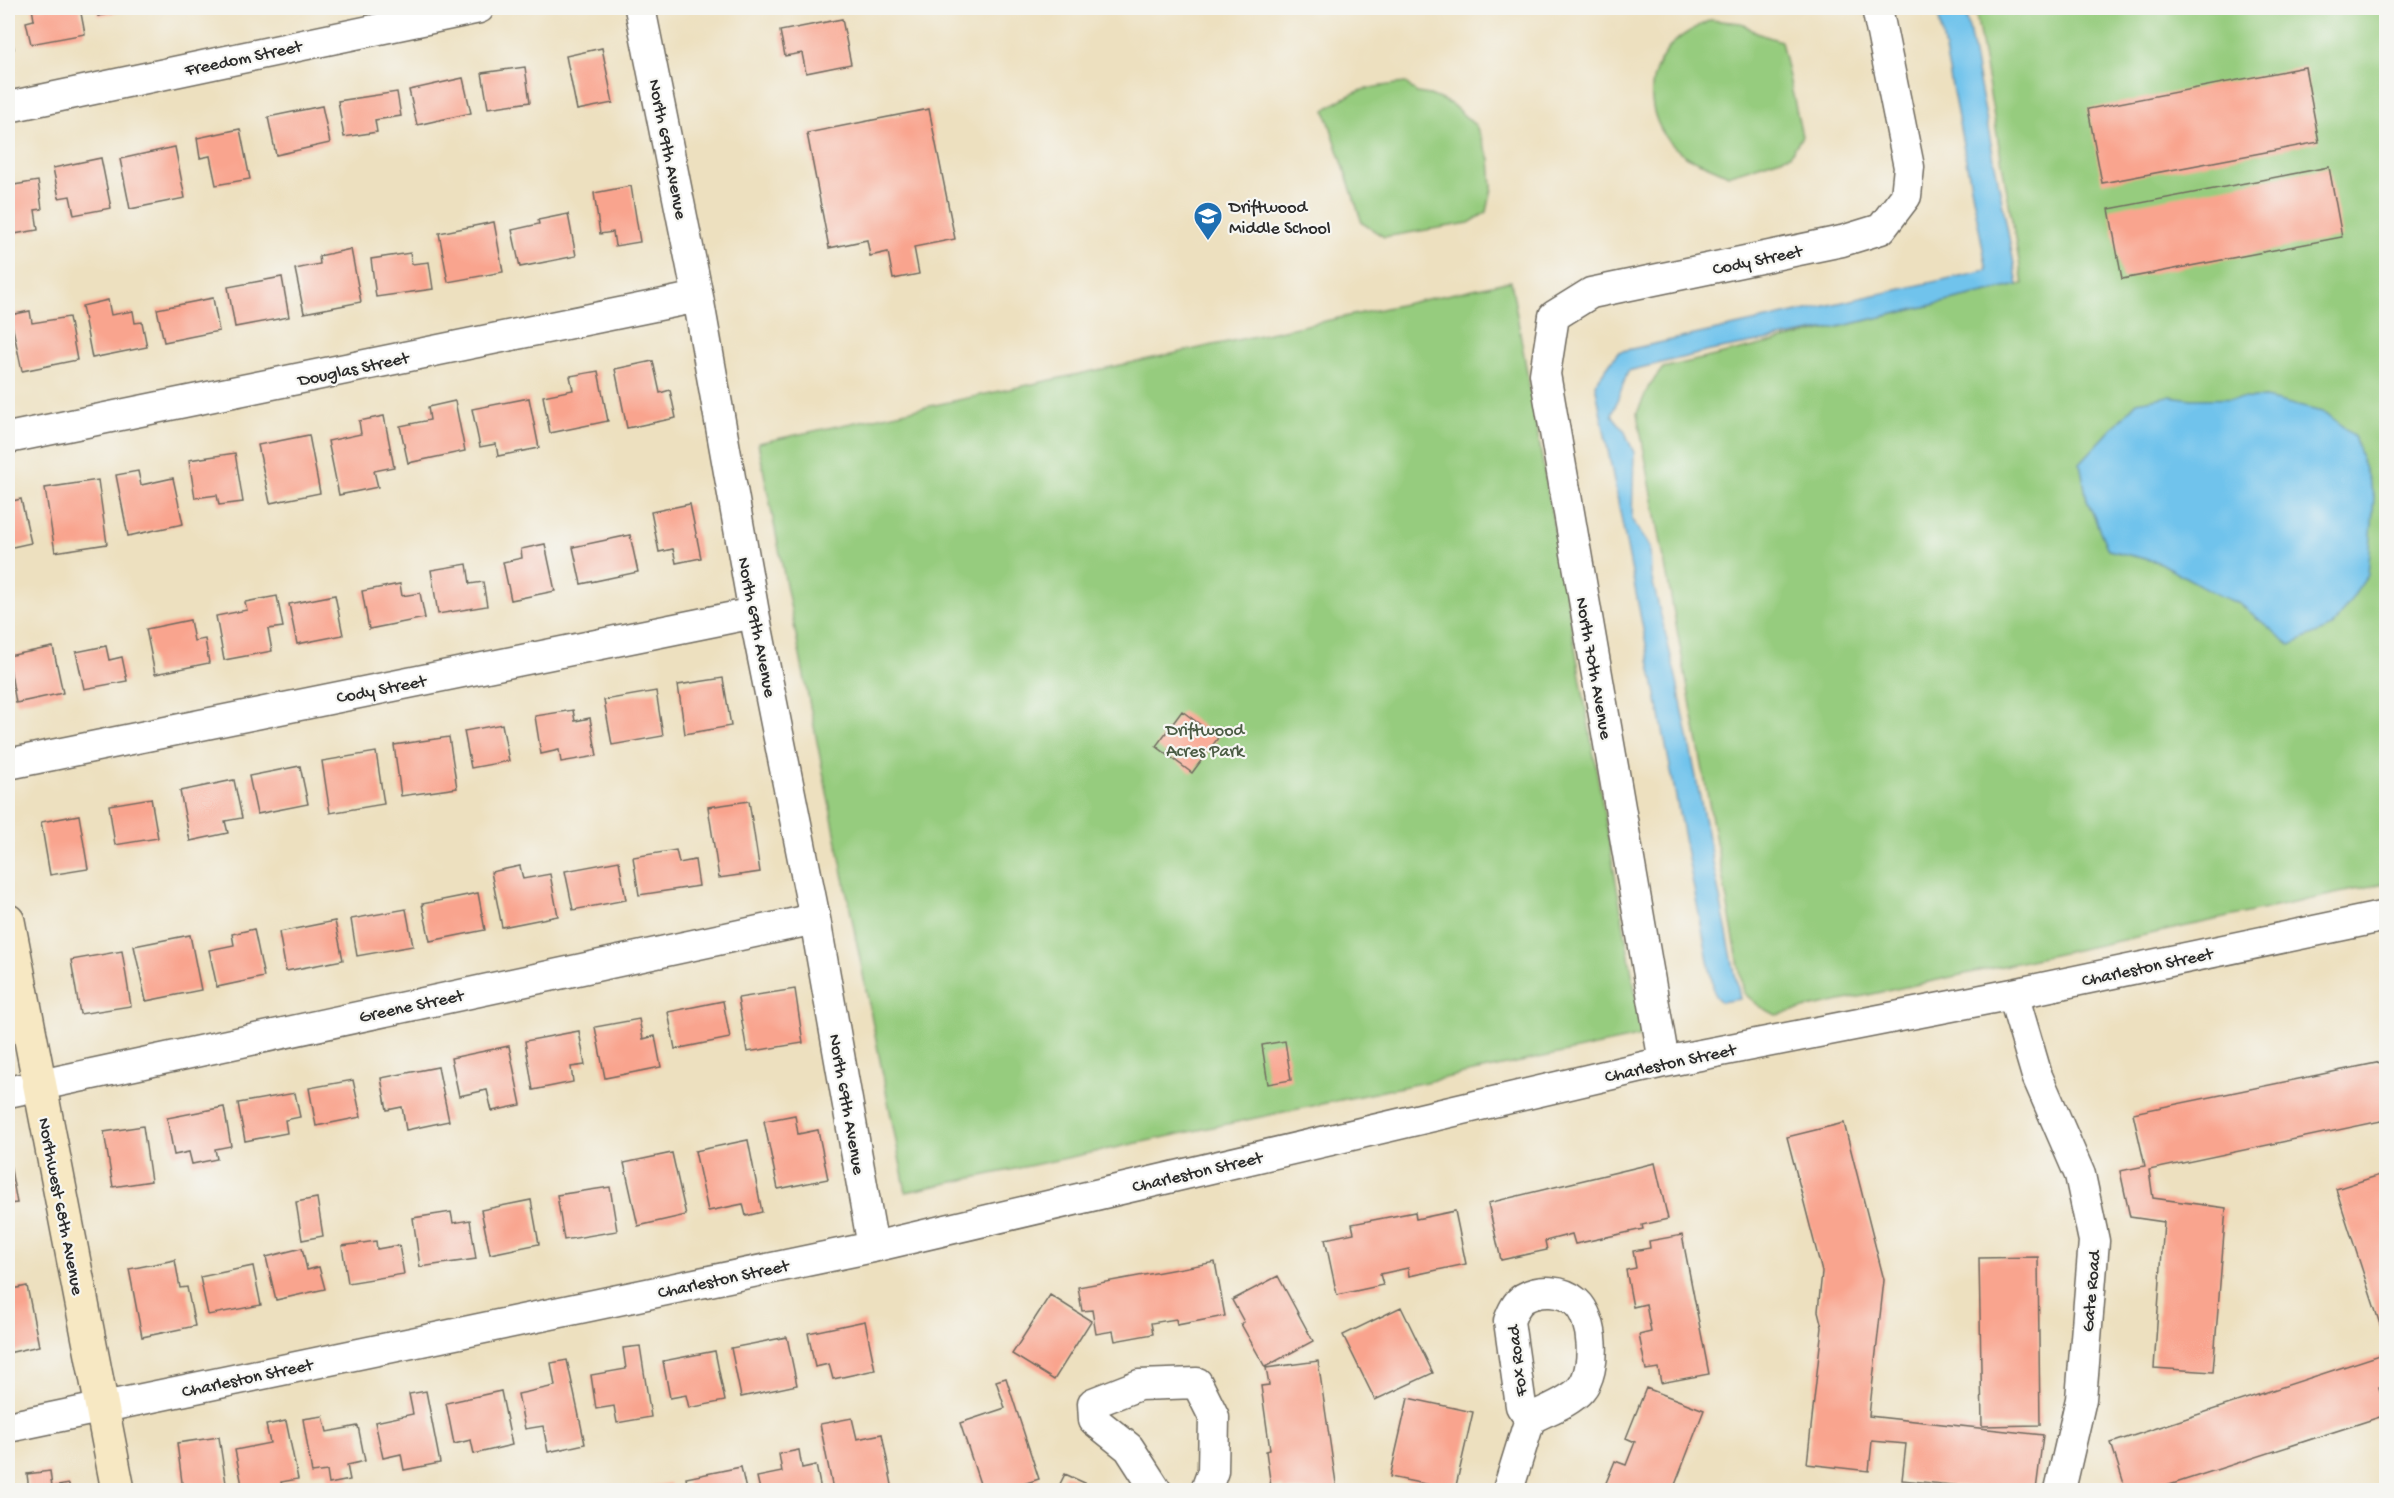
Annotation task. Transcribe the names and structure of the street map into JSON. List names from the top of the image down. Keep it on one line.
{"streets":{"street":["Freedom Street","North 69th Avenue","Cody Street","Douglas Street","North 70th Avenue","Charleston Street","Greene Street","Northwest 68th Avenue","Gate Road","Fox Road"]},"crossings":[["North 69th Avenue","Cody Street"],["North 69th Avenue","Douglas Street"],["North 69th Avenue","Charleston Street"],["North 69th Avenue","Greene Street"],["Cody Street","North 70th Avenue"],["North 70th Avenue","Charleston Street"],["Charleston Street","Northwest 68th Avenue"],["Charleston Street","Gate Road"],["Greene Street","Northwest 68th Avenue"]],"parks":["Driftwood Acres Park"],"places":{"school or university":["Driftwood Middle School"]}}
